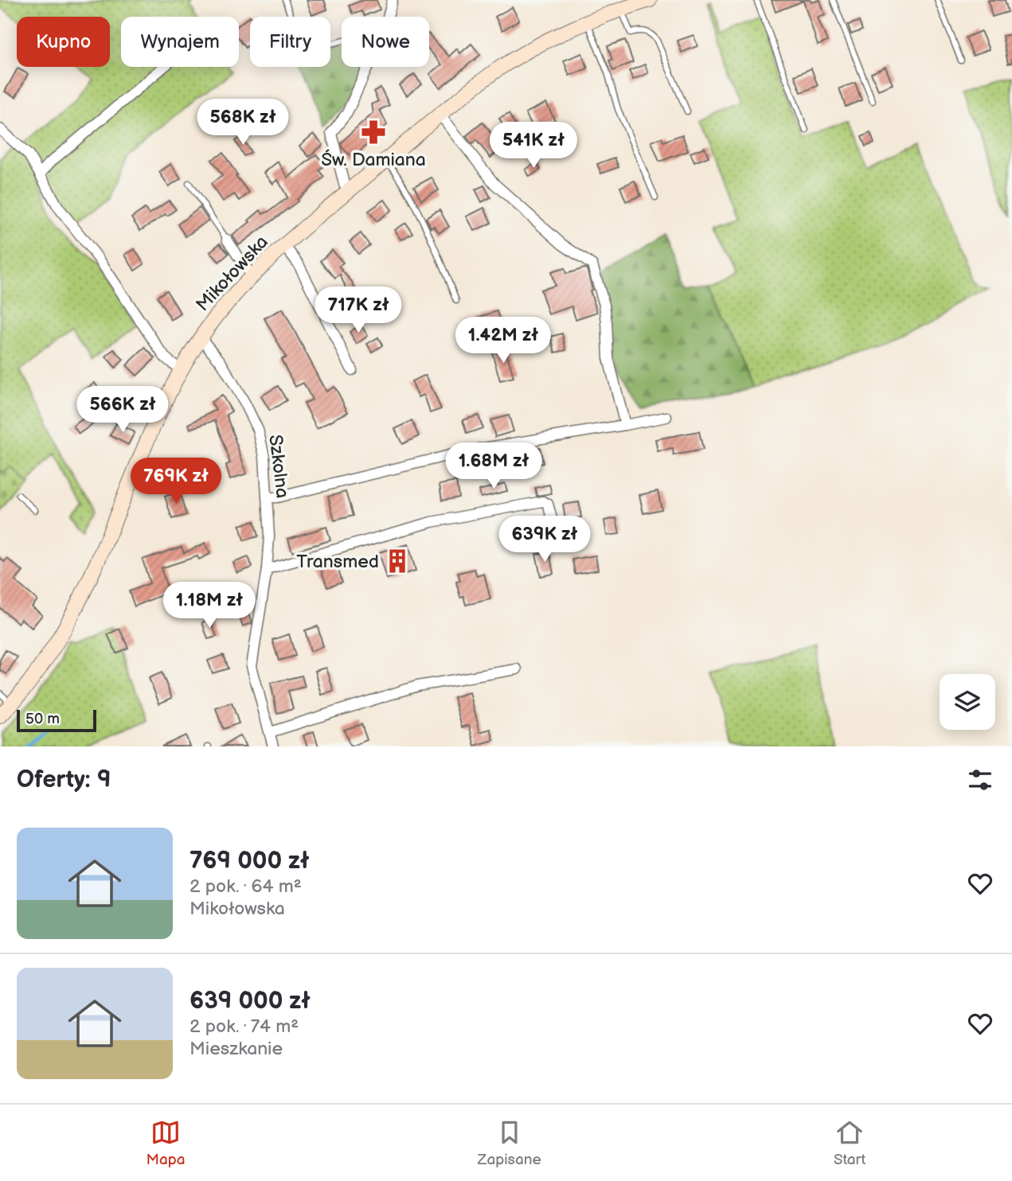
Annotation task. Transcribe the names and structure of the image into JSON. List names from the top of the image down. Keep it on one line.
{"streets":{"main road":["Mikołowska"],"street":["Szkolna"]},"crossings":[["Mikołowska","Szkolna"]],"places":{"pharmacy":["Św. Damiana"],"building":["Transmed"]},"scale_bar":"50 m","page":{"chip":["Kupno","Wynajem","Filtry","Nowe"],"price":["568K zł","541K zł","717K zł","1.42M zł","566K zł","1.68M zł","769K zł","639K zł","1.18M zł"],"scale":"50 m","heading":"Oferty: 9","list":[{"name":"769 000 zł","note":"2 pok. · 64 m² · Mikołowska"},{"name":"639 000 zł","note":"2 pok. · 74 m² · Mieszkanie"}],"tabs":["Mapa","Zapisane","Start"]}}
